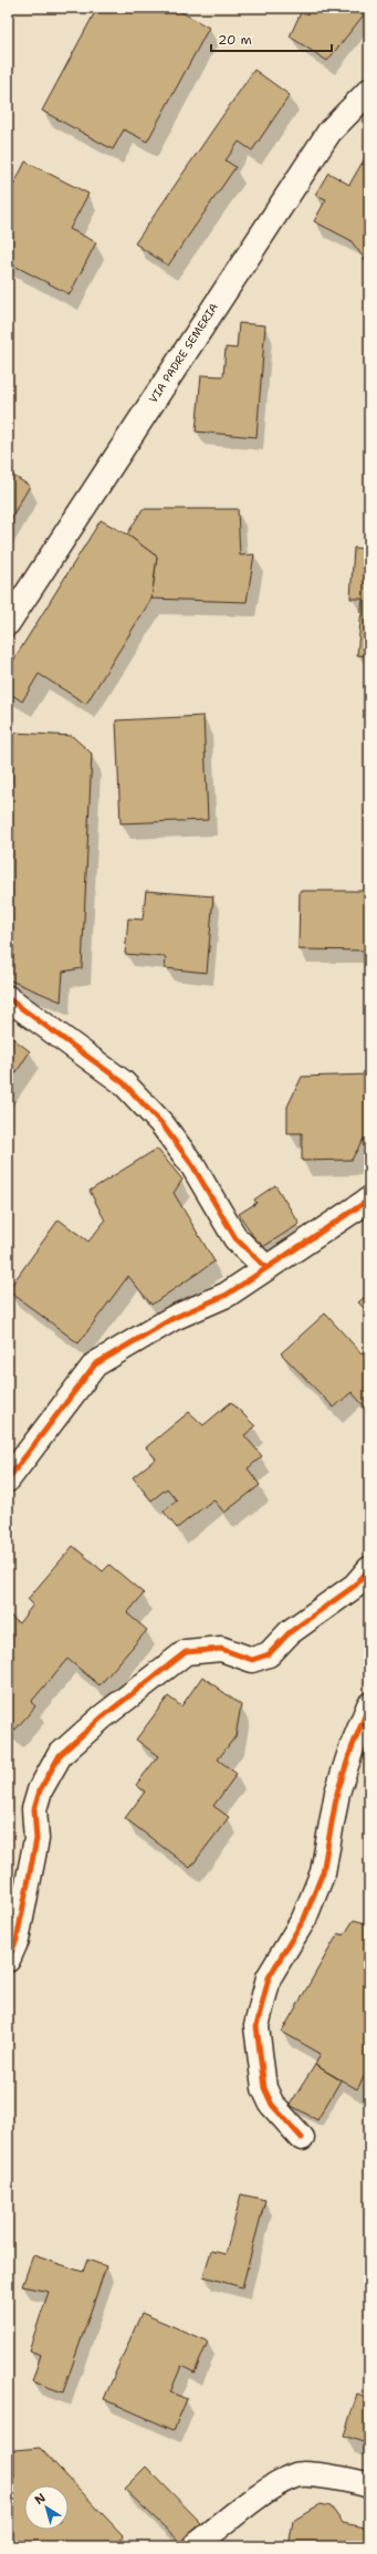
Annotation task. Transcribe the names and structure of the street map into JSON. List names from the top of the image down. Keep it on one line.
{"streets":{"street":["VIA PADRE SEMERIA"]},"scale_bar":"20 m","north":"top left"}
